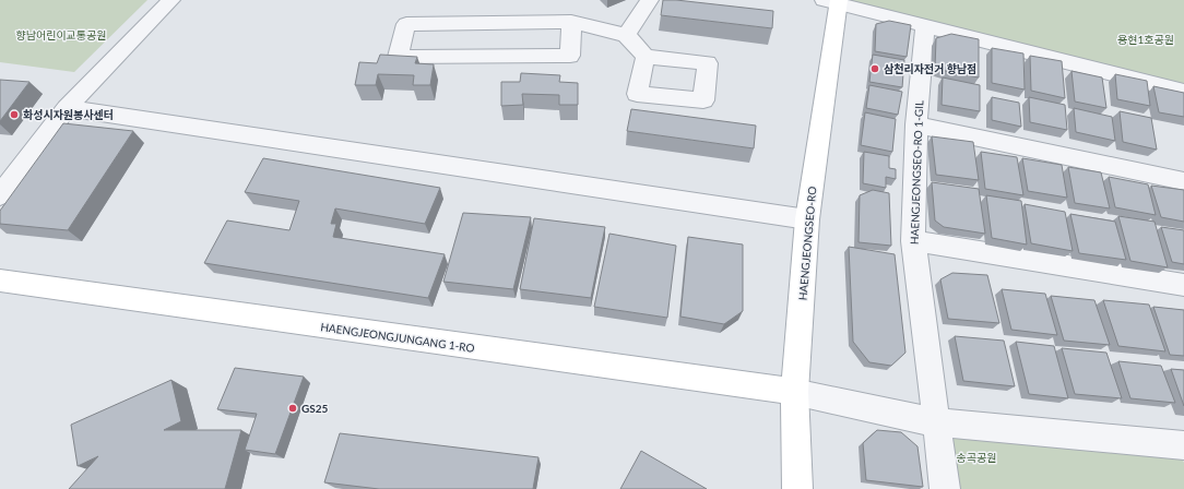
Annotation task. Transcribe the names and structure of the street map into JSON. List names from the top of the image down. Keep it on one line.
{"streets":{"street":["HAENGJEONGSEO-RO 1-GIL","HAENGJEONGSEO-RO","HAENGJEONGJUNGANG 1-RO"]},"crossings":[["HAENGJEONGSEO-RO","HAENGJEONGJUNGANG 1-RO"]],"parks":["향남어린이교통공원","용현1호공원","송곡공원"],"places":["삼천리자전거 향남점","화성시자원봉사센터","GS25"]}
